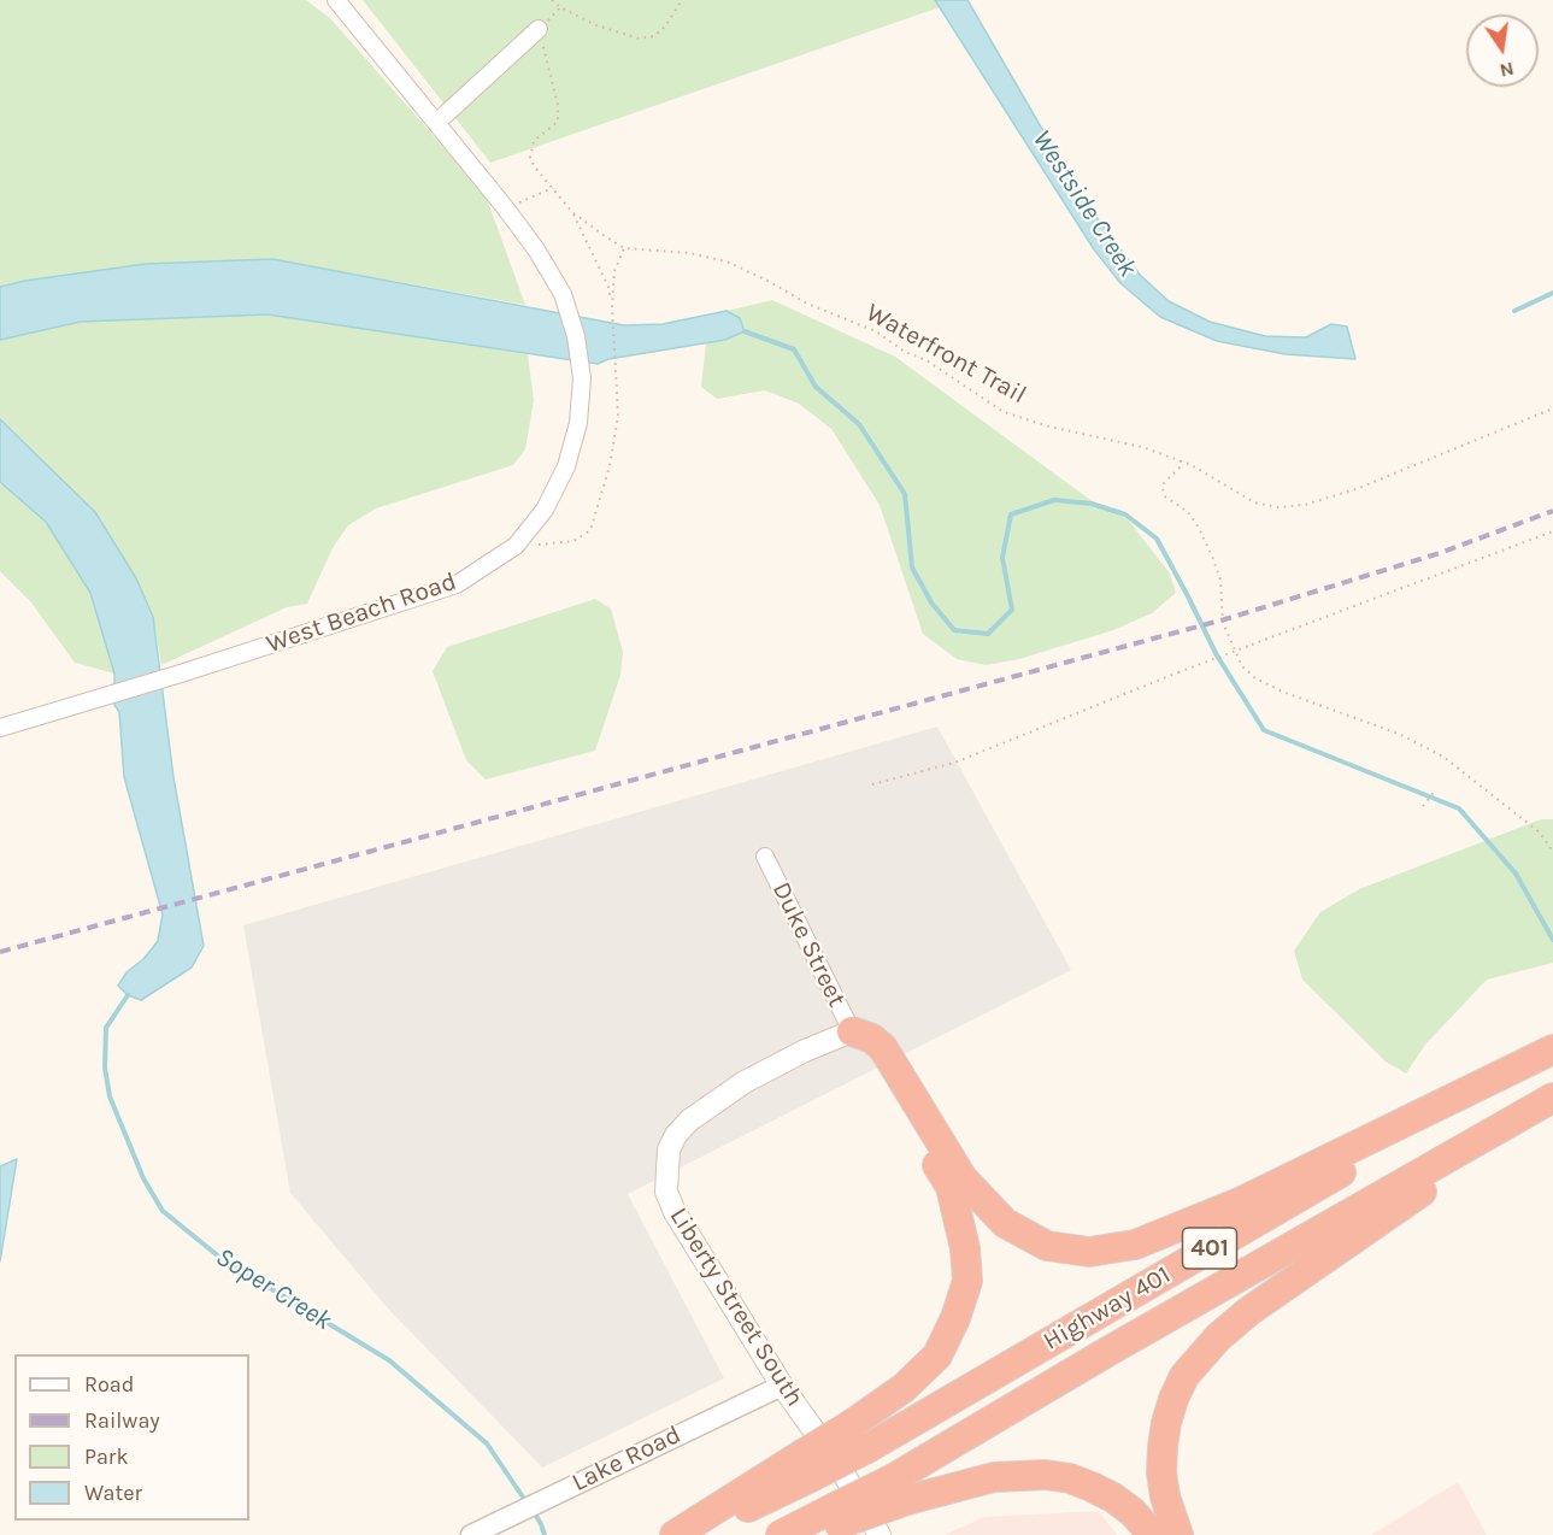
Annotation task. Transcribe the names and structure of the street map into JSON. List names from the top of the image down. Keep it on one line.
{"streets":{"highway":["401","Highway 401"],"main road":["Liberty Street South"],"street":["West Beach Road","Duke Street","Lake Road"],"path":["Waterfront Trail"]},"crossings":[["Duke Street","Liberty Street South"],["Liberty Street South","Lake Road"]],"water":["Westside Creek","Soper Creek"],"legend":["Road","Railway","Park","Water"],"north":"bottom"}
